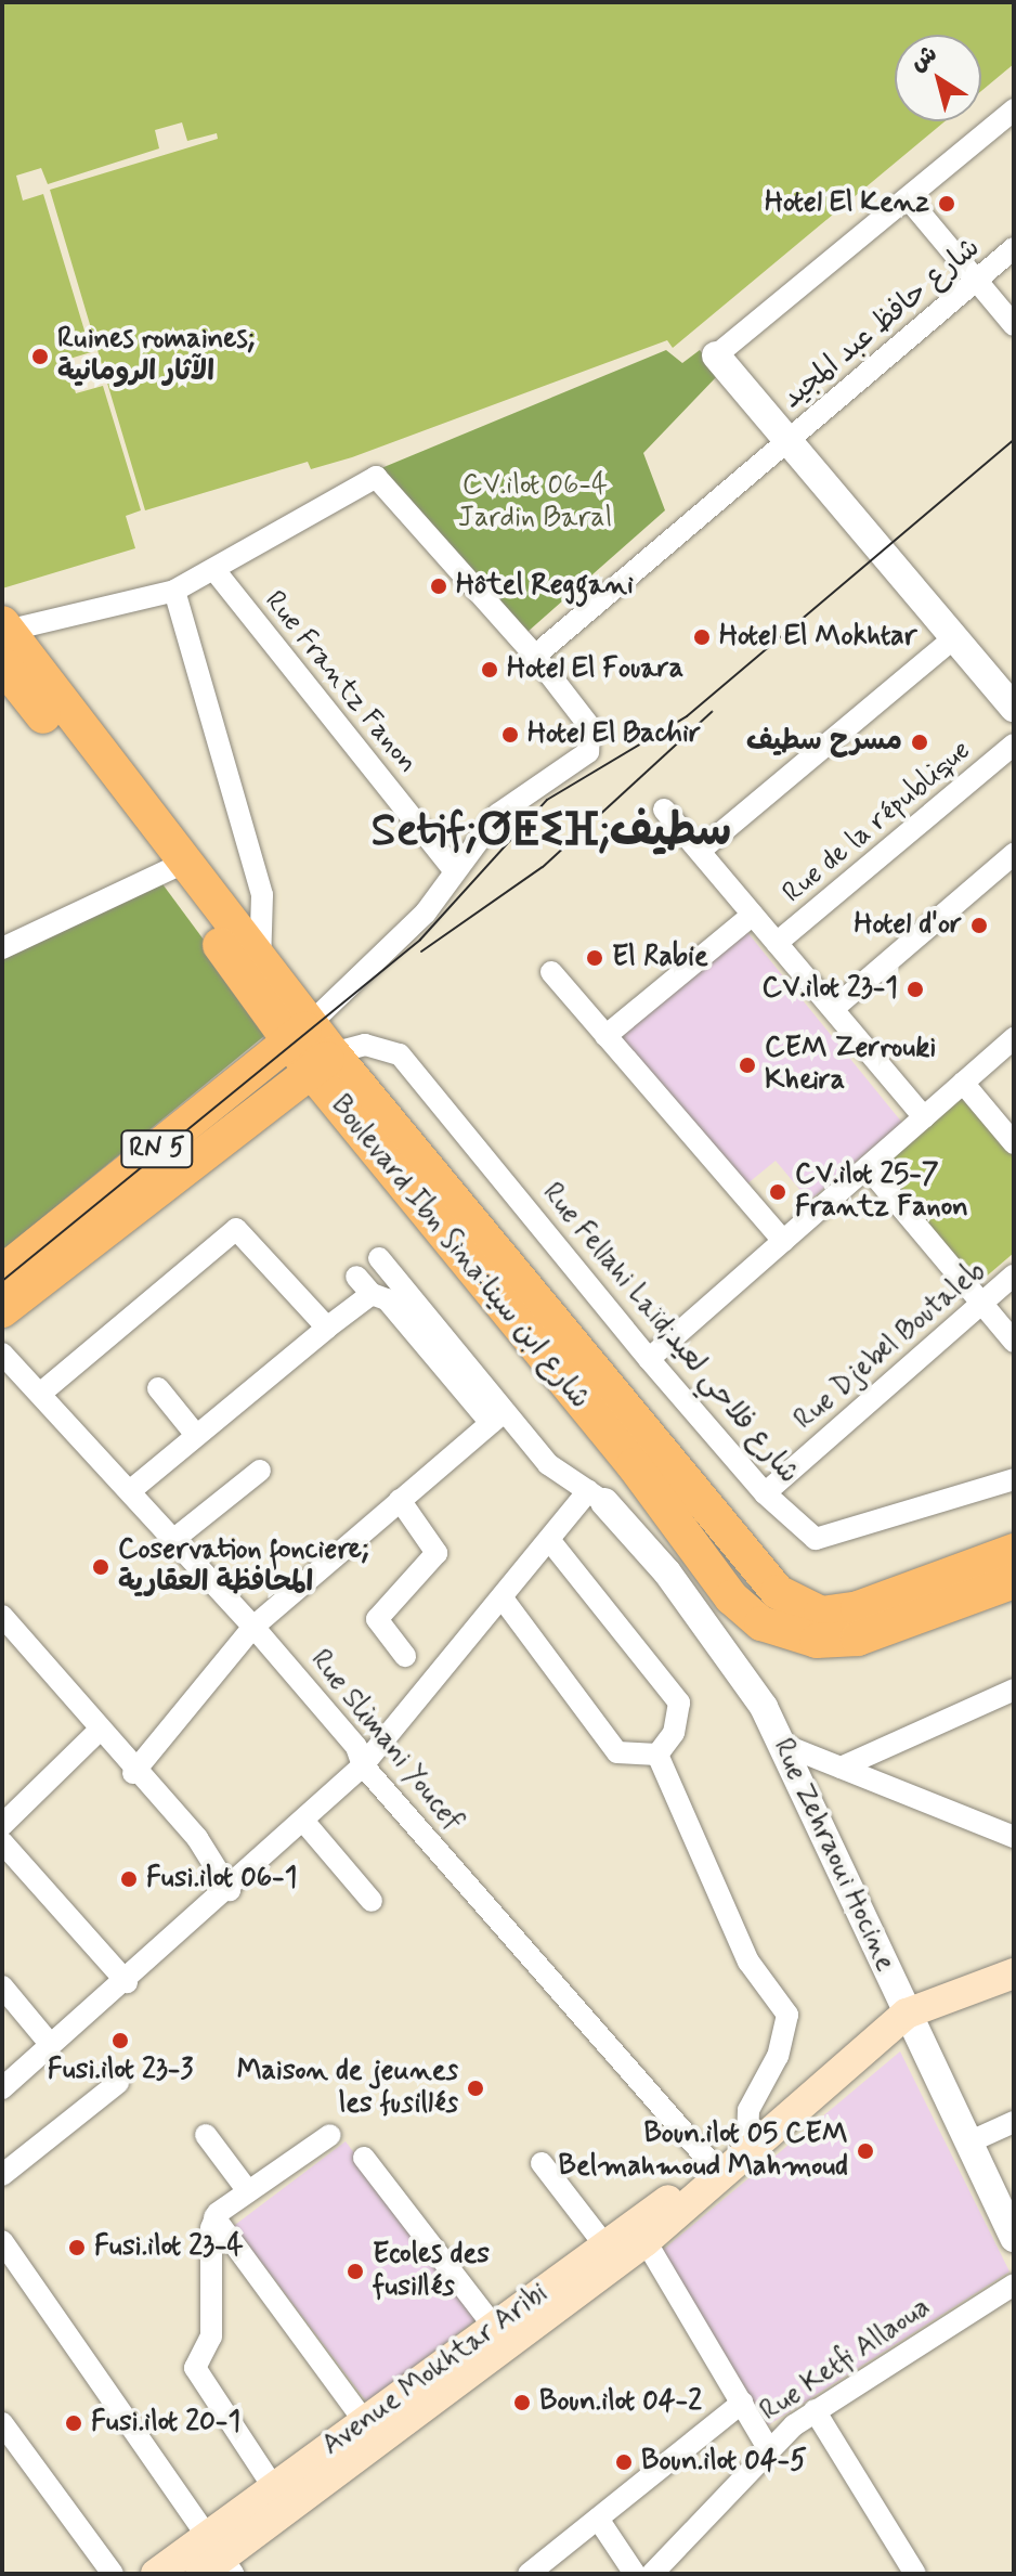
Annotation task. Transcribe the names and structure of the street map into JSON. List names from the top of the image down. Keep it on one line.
{"streets":{"main road":["RN 5","Boulevard Ibn Sina:شارع ابن سينا","Avenue Mokhtar Aribi"],"street":["شارع حافظ عبد المجيد","Rue Frantz Fanon","Rue de la république","Rue Fellahi Laïd;شارع فلاحي لعيد","Rue Djebel Boutaleb","Rue Slimani Youcef","Rue Zehraoui Hocine","Rue Ketfi Allaoua"]},"crossings":[["RN 5","Boulevard Ibn Sina:شارع ابن سينا"],["RN 5","Rue Fellahi Laïd;شارع فلاحي لعيد"],["Boulevard Ibn Sina:شارع ابن سينا","Rue Fellahi Laïd;شارع فلاحي لعيد"],["Rue Fellahi Laïd;شارع فلاحي لعيد","Rue Djebel Boutaleb"],["Rue Slimani Youcef","Avenue Mokhtar Aribi"],["Rue Zehraoui Hocine","Avenue Mokhtar Aribi"]],"districts":["Setif;ⵚⵟⵉⴼ;سطيف"],"parks":["CV.ilot 06-4 Jardin Baral"],"places":["Hotel El Kenz","Ruines romaines; الآثار الرومانية","Hôtel Reggani","Hotel El Mokhtar","Hotel El Fouara","Hotel El Bachir","مسرح سطيف","Hotel d'or","El Rabie","CV.ilot 23-1","CEM Zerrouki Kheira","CV.ilot 25-7 Frantz Fanon","Coservation fonciere; المحافظة العقارية","Fusi.ilot 06-1","Fusi.ilot 23-3","Maison de jeunes les fusillés","Boun.ilot 05 CEM Belmahmoud Mahmoud","Fusi.ilot 23-4","Ecoles des fusillés","Boun.ilot 04-2","Fusi.ilot 20-1","Boun.ilot 04-5"],"north":"top left"}
